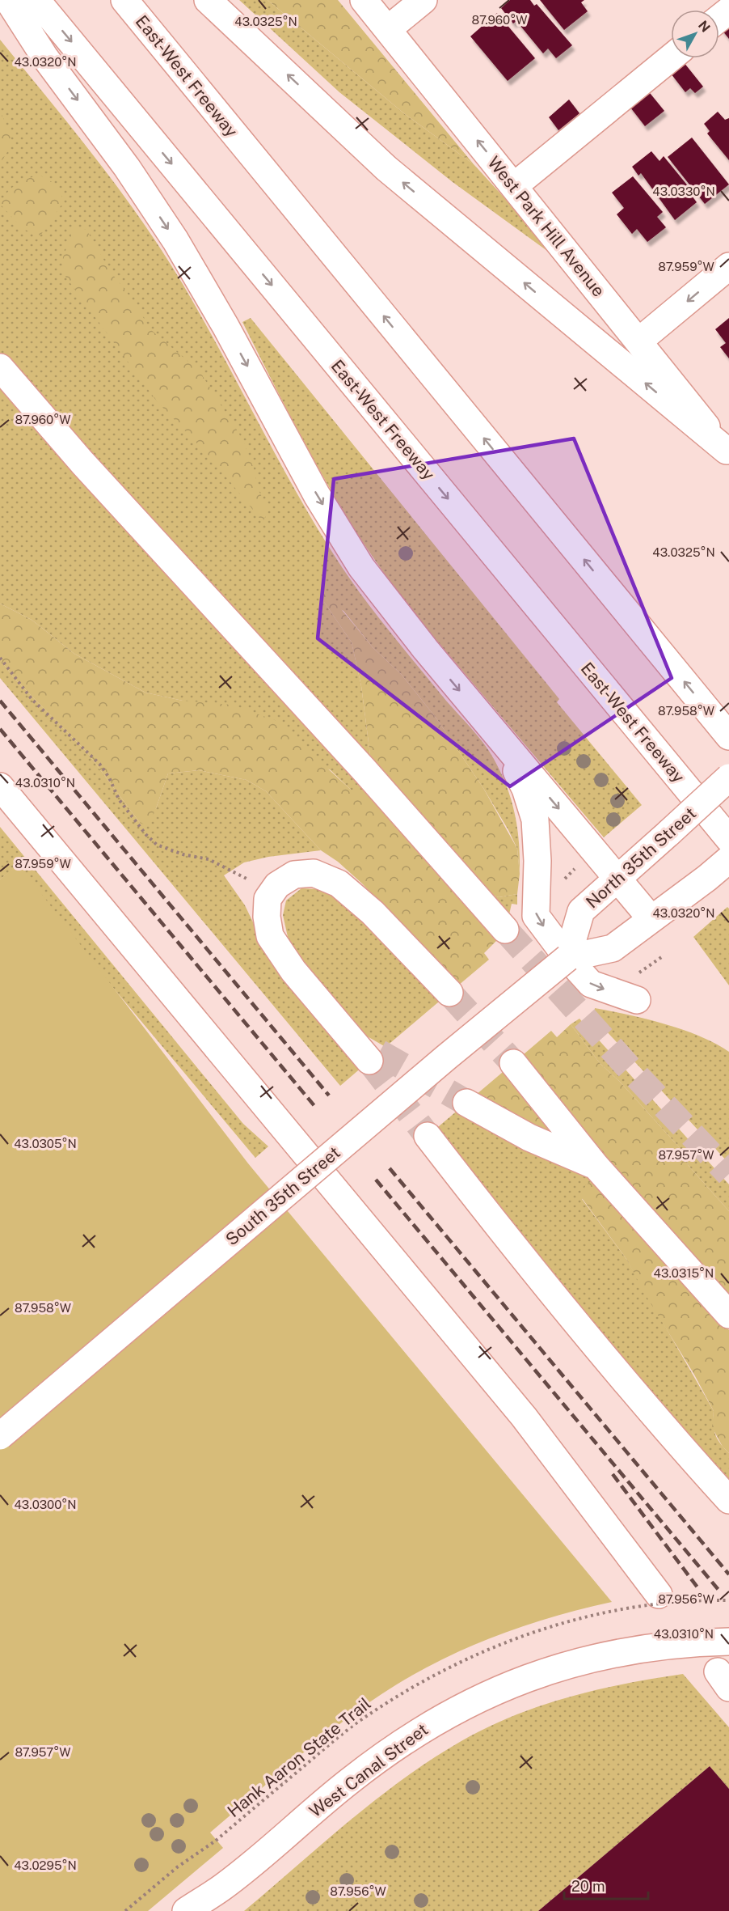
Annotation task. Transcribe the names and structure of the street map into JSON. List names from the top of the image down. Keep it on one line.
{"streets":{"main road":["East-West Freeway","West Park Hill Avenue","North 35th Street","South 35th Street","West Canal Street"],"path":["Hank Aaron State Trail"]},"crossings":[["North 35th Street","South 35th Street"]],"scale_bar":"20 m","north":"top right","coordinates":["87.960°W","43.0325°N","43.0320°N","43.0330°N","87.959°W","87.958°W","43.0310°N","43.0305°N","87.957°W","43.0315°N","43.0300°N","87.956°W","43.0295°N"]}
